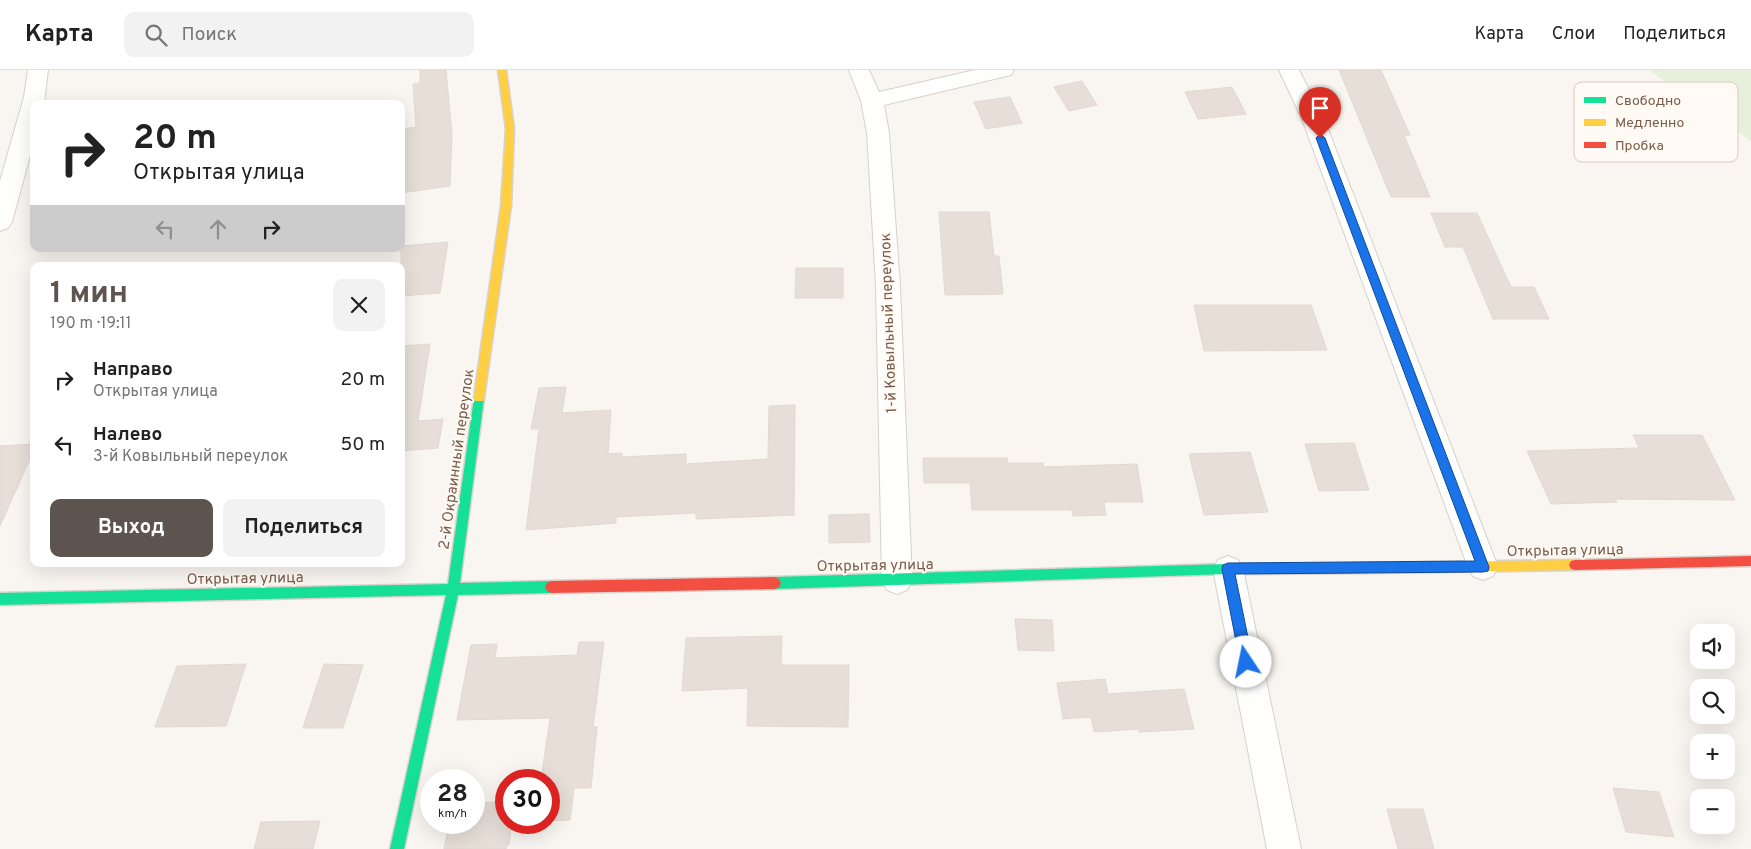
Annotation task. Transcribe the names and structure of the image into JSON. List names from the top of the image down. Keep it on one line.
{"streets":{"street":["1-й Ковыльный переулок","2-й Окраинный переулок","Открытая улица"]},"crossings":[["1-й Ковыльный переулок","Открытая улица"],["2-й Окраинный переулок","Открытая улица"]],"legend":["Свободно","Медленно","Пробка"],"page":{"header":"Карта","search":"Поиск","nav":["Карта","Слои","Поделиться"],"turn":["20 m","Открытая улица"],"heading":["1 мин","190 m · 19:11"],"list":[{"name":"Направо","note":"Открытая улица","value":"20 m"},{"name":"Налево","note":"3-й Ковыльный переулок","value":"50 m"}],"buttons":["Выход","Поделиться"],"map_buttons":["+","−"],"speed":"28 km/h","limit":"30"}}
